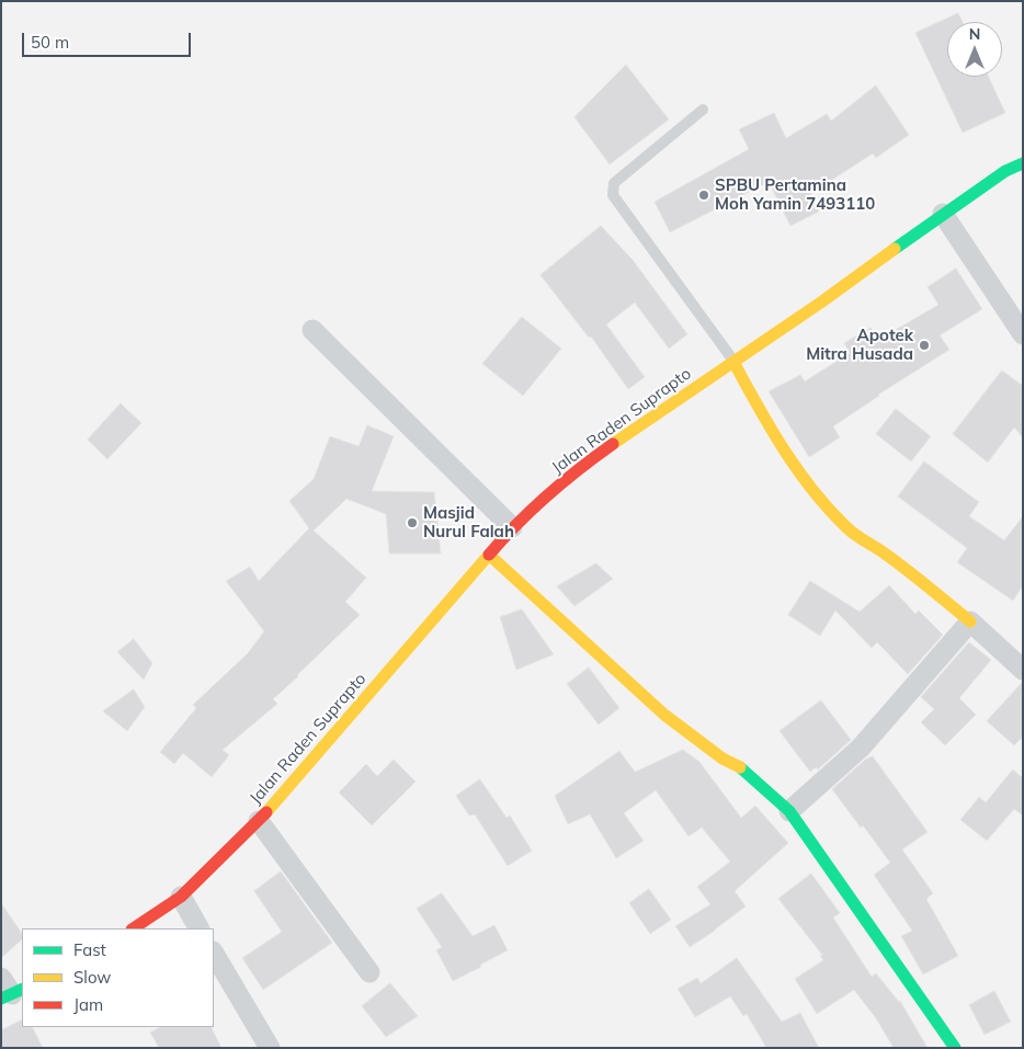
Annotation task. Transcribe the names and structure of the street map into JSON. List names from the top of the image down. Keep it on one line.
{"streets":{"main road":["Jalan Raden Suprapto"]},"places":["SPBU Pertamina Moh Yamin 7493110","Apotek Mitra Husada","Masjid Nurul Falah"],"legend":["Fast","Slow","Jam"],"scale_bar":"50 m","north":"top"}
